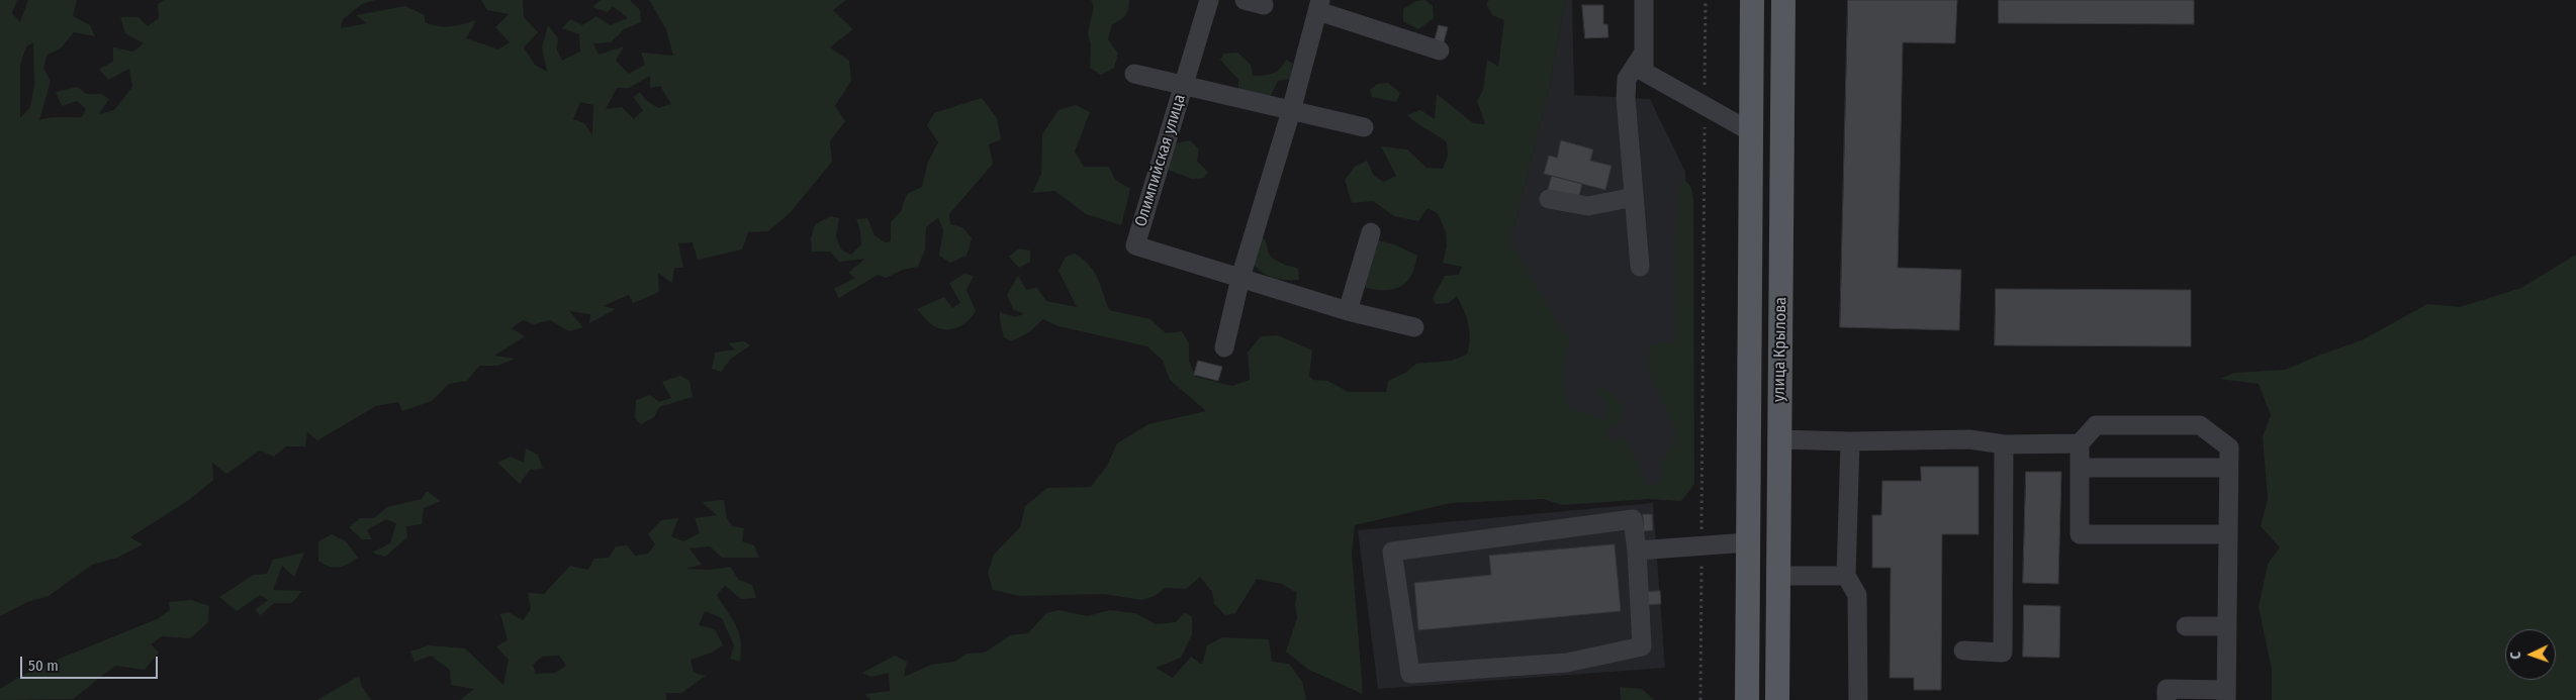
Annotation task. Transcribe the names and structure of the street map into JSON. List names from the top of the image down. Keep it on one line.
{"streets":{"main road":["улица Крылова"],"street":["Олимпийская улица"]},"scale_bar":"50 m","north":"left"}
